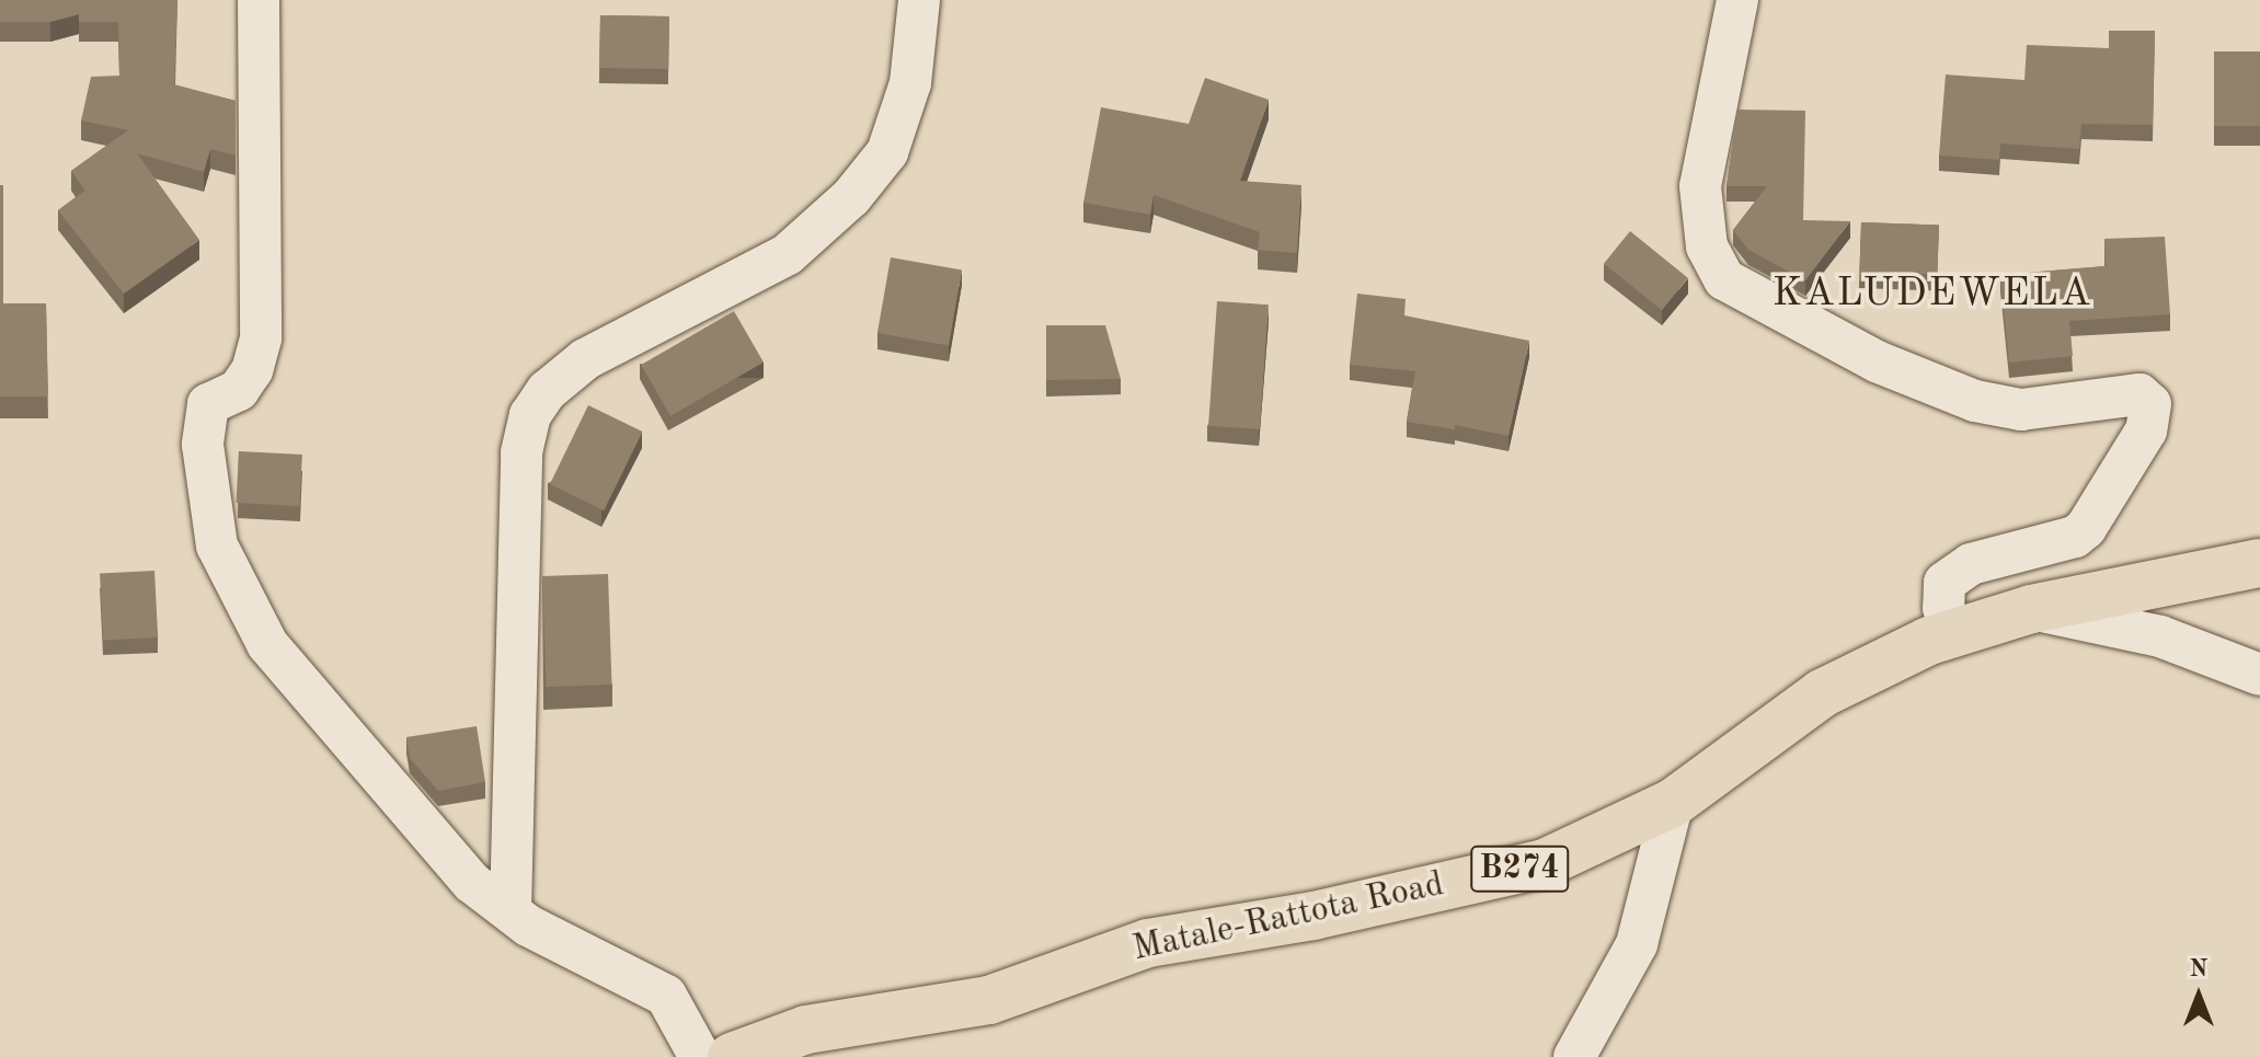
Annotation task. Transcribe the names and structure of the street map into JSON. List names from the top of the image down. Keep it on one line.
{"streets":{"main road":["B274","Matale-Rattota Road"]},"districts":["KALUDEWELA"],"north":"top"}
